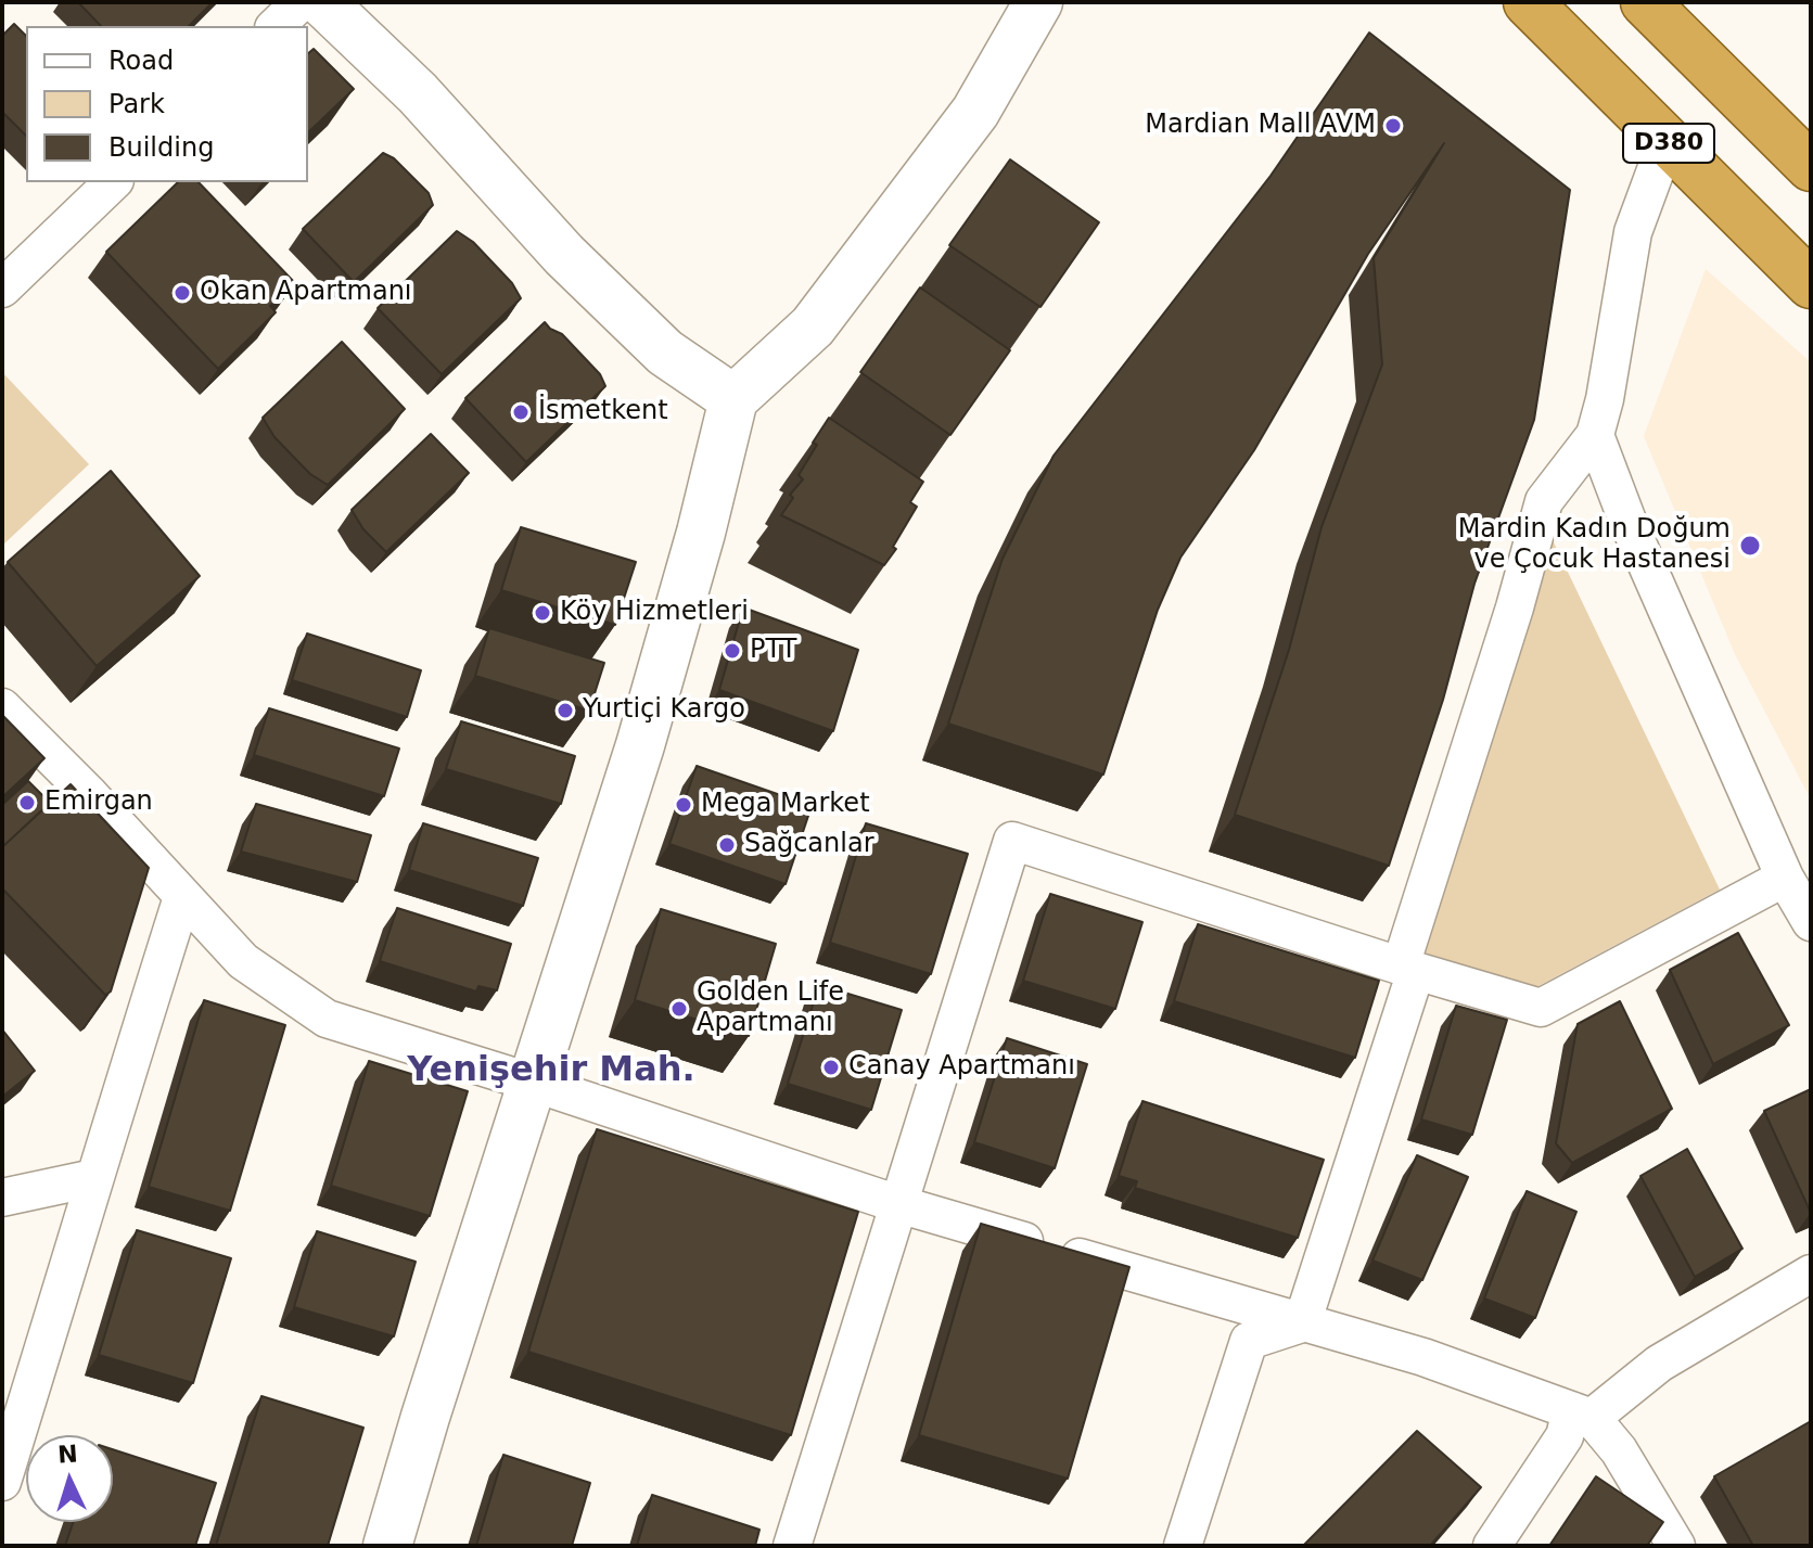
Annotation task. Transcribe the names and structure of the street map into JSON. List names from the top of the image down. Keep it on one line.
{"streets":{"highway":["D380"]},"districts":["Yenişehir Mah."],"places":["Mardian Mall AVM","Okan Apartmanı","İsmetkent","Mardin Kadın Doğum ve Çocuk Hastanesi","Köy Hizmetleri","PTT","Yurtiçi Kargo","Emirgan","Mega Market","Sağcanlar","Golden Life Apartmanı","Canay Apartmanı"],"legend":["Road","Park","Building"],"north":"top"}
